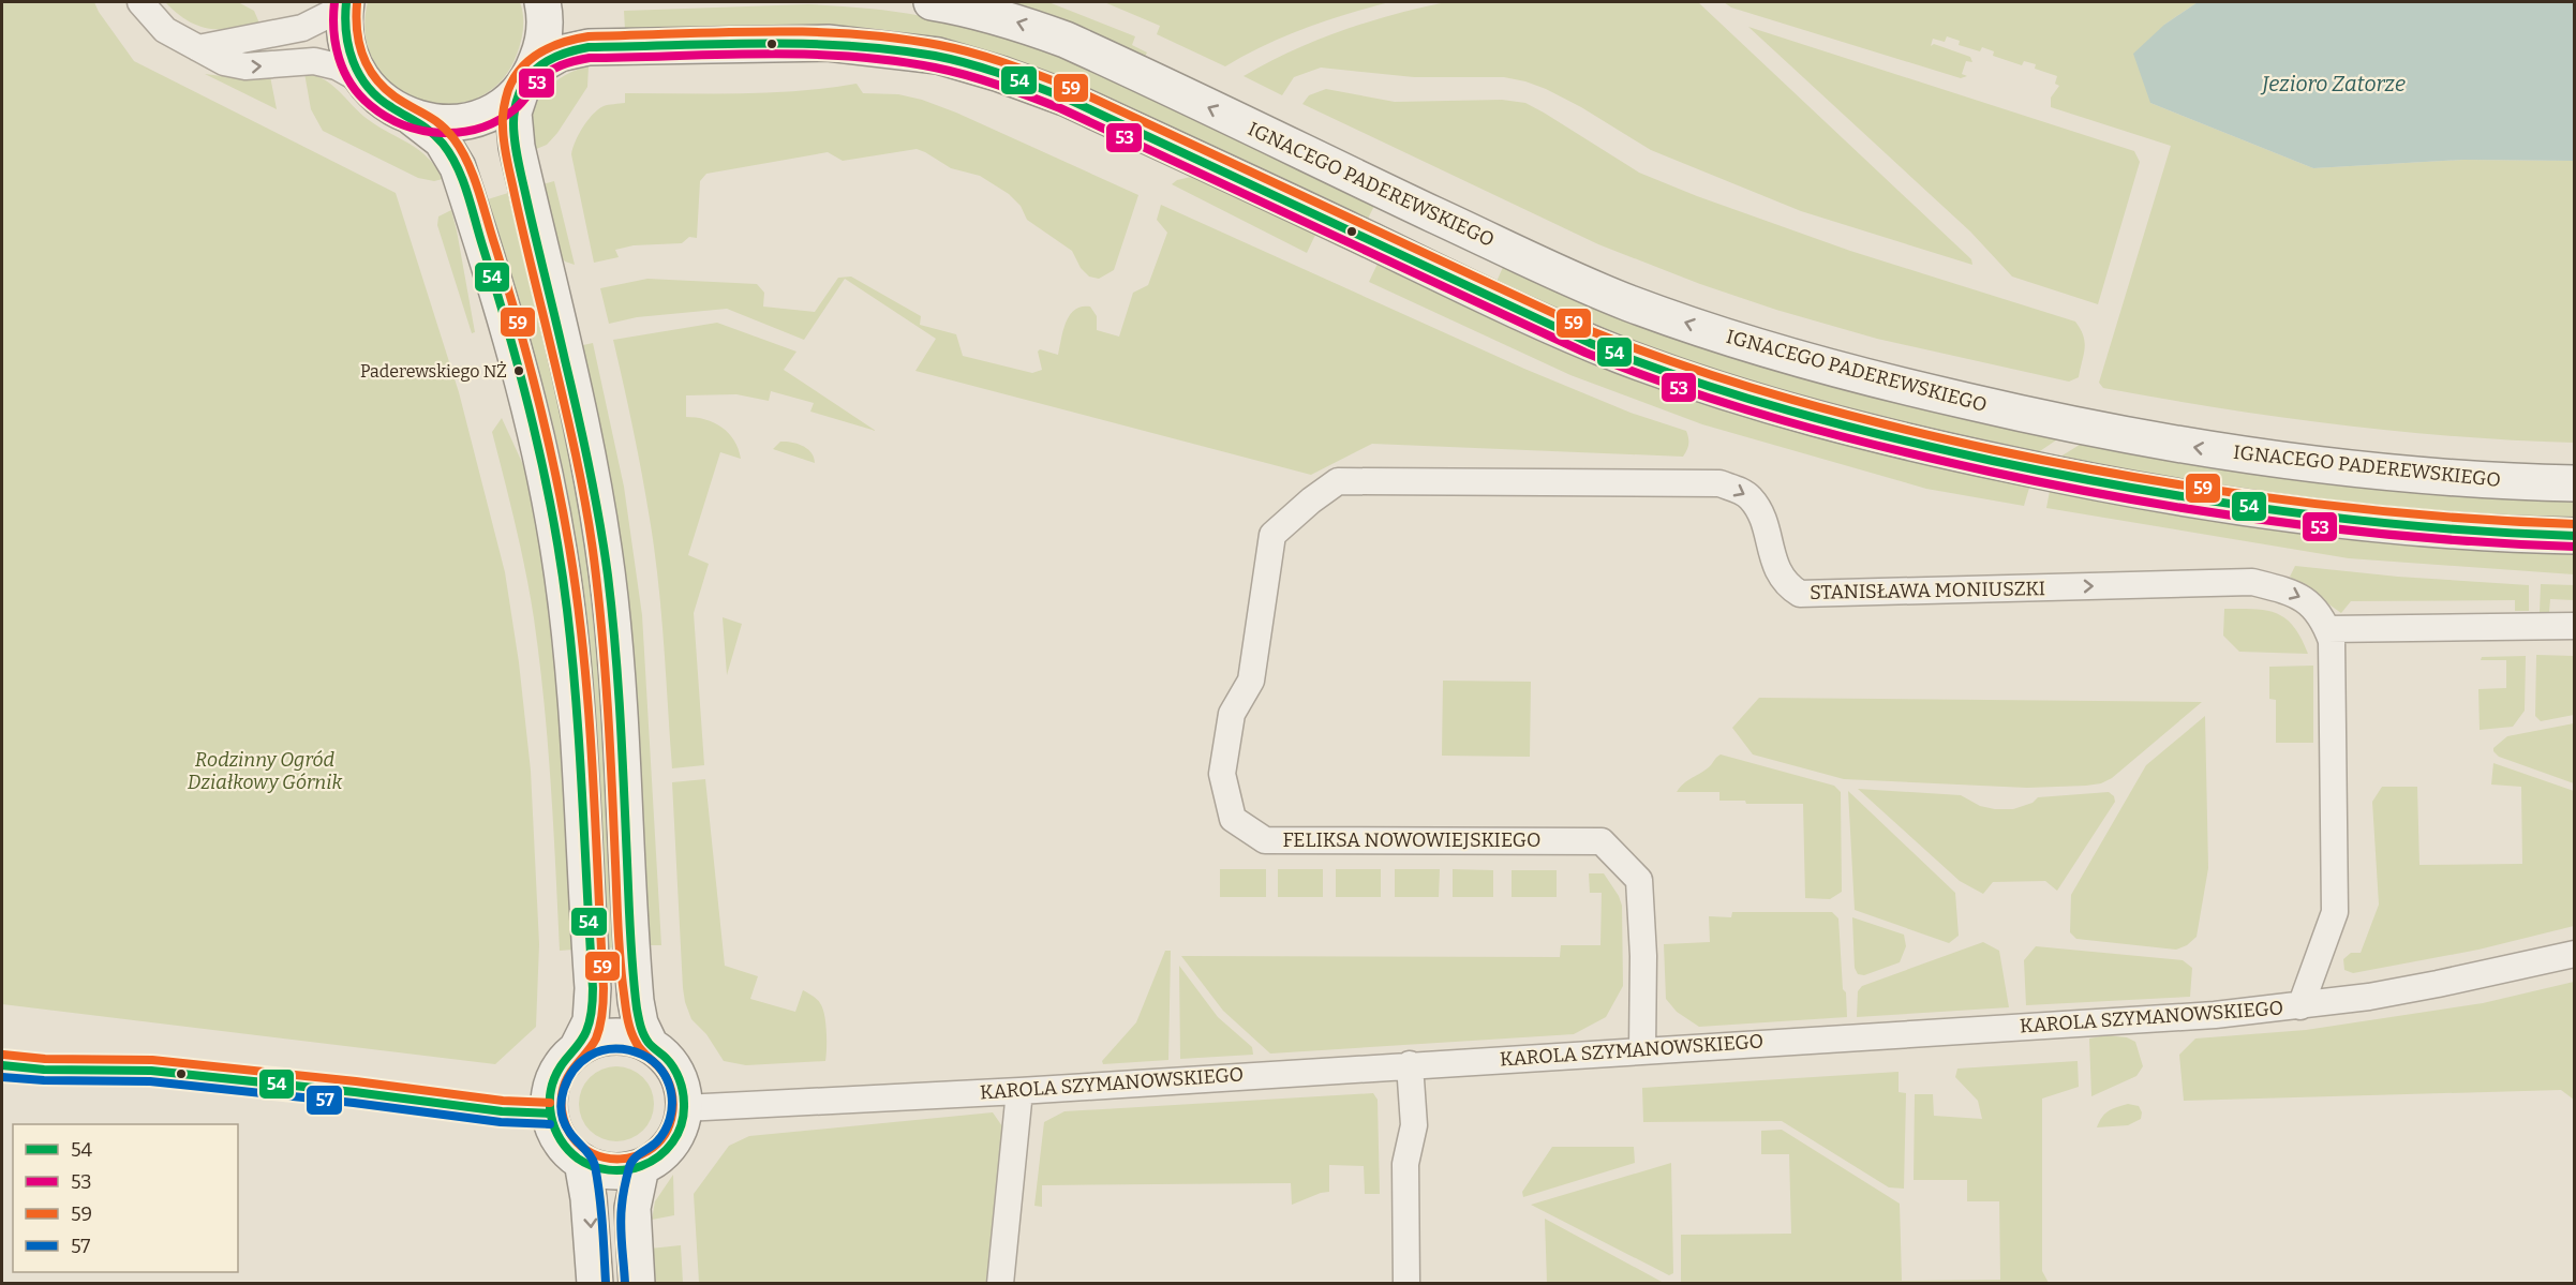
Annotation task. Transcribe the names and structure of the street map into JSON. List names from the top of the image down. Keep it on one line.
{"streets":{"main road":["IGNACEGO PADEREWSKIEGO"],"street":["STANISŁAWA MONIUSZKI","FELIKSA NOWOWIEJSKIEGO","KAROLA SZYMANOWSKIEGO"]},"crossings":[["STANISŁAWA MONIUSZKI","FELIKSA NOWOWIEJSKIEGO"],["STANISŁAWA MONIUSZKI","KAROLA SZYMANOWSKIEGO"],["FELIKSA NOWOWIEJSKIEGO","KAROLA SZYMANOWSKIEGO"]],"one_way":["STANISŁAWA MONIUSZKI"],"water":["Jezioro Zatorze"],"parks":["Rodzinny Ogród Działkowy Górnik"],"places":["Paderewskiego NŻ"],"lines":["transit line 54","transit line 53","transit line 59","transit line 57"],"legend":["54","53","59","57"]}
